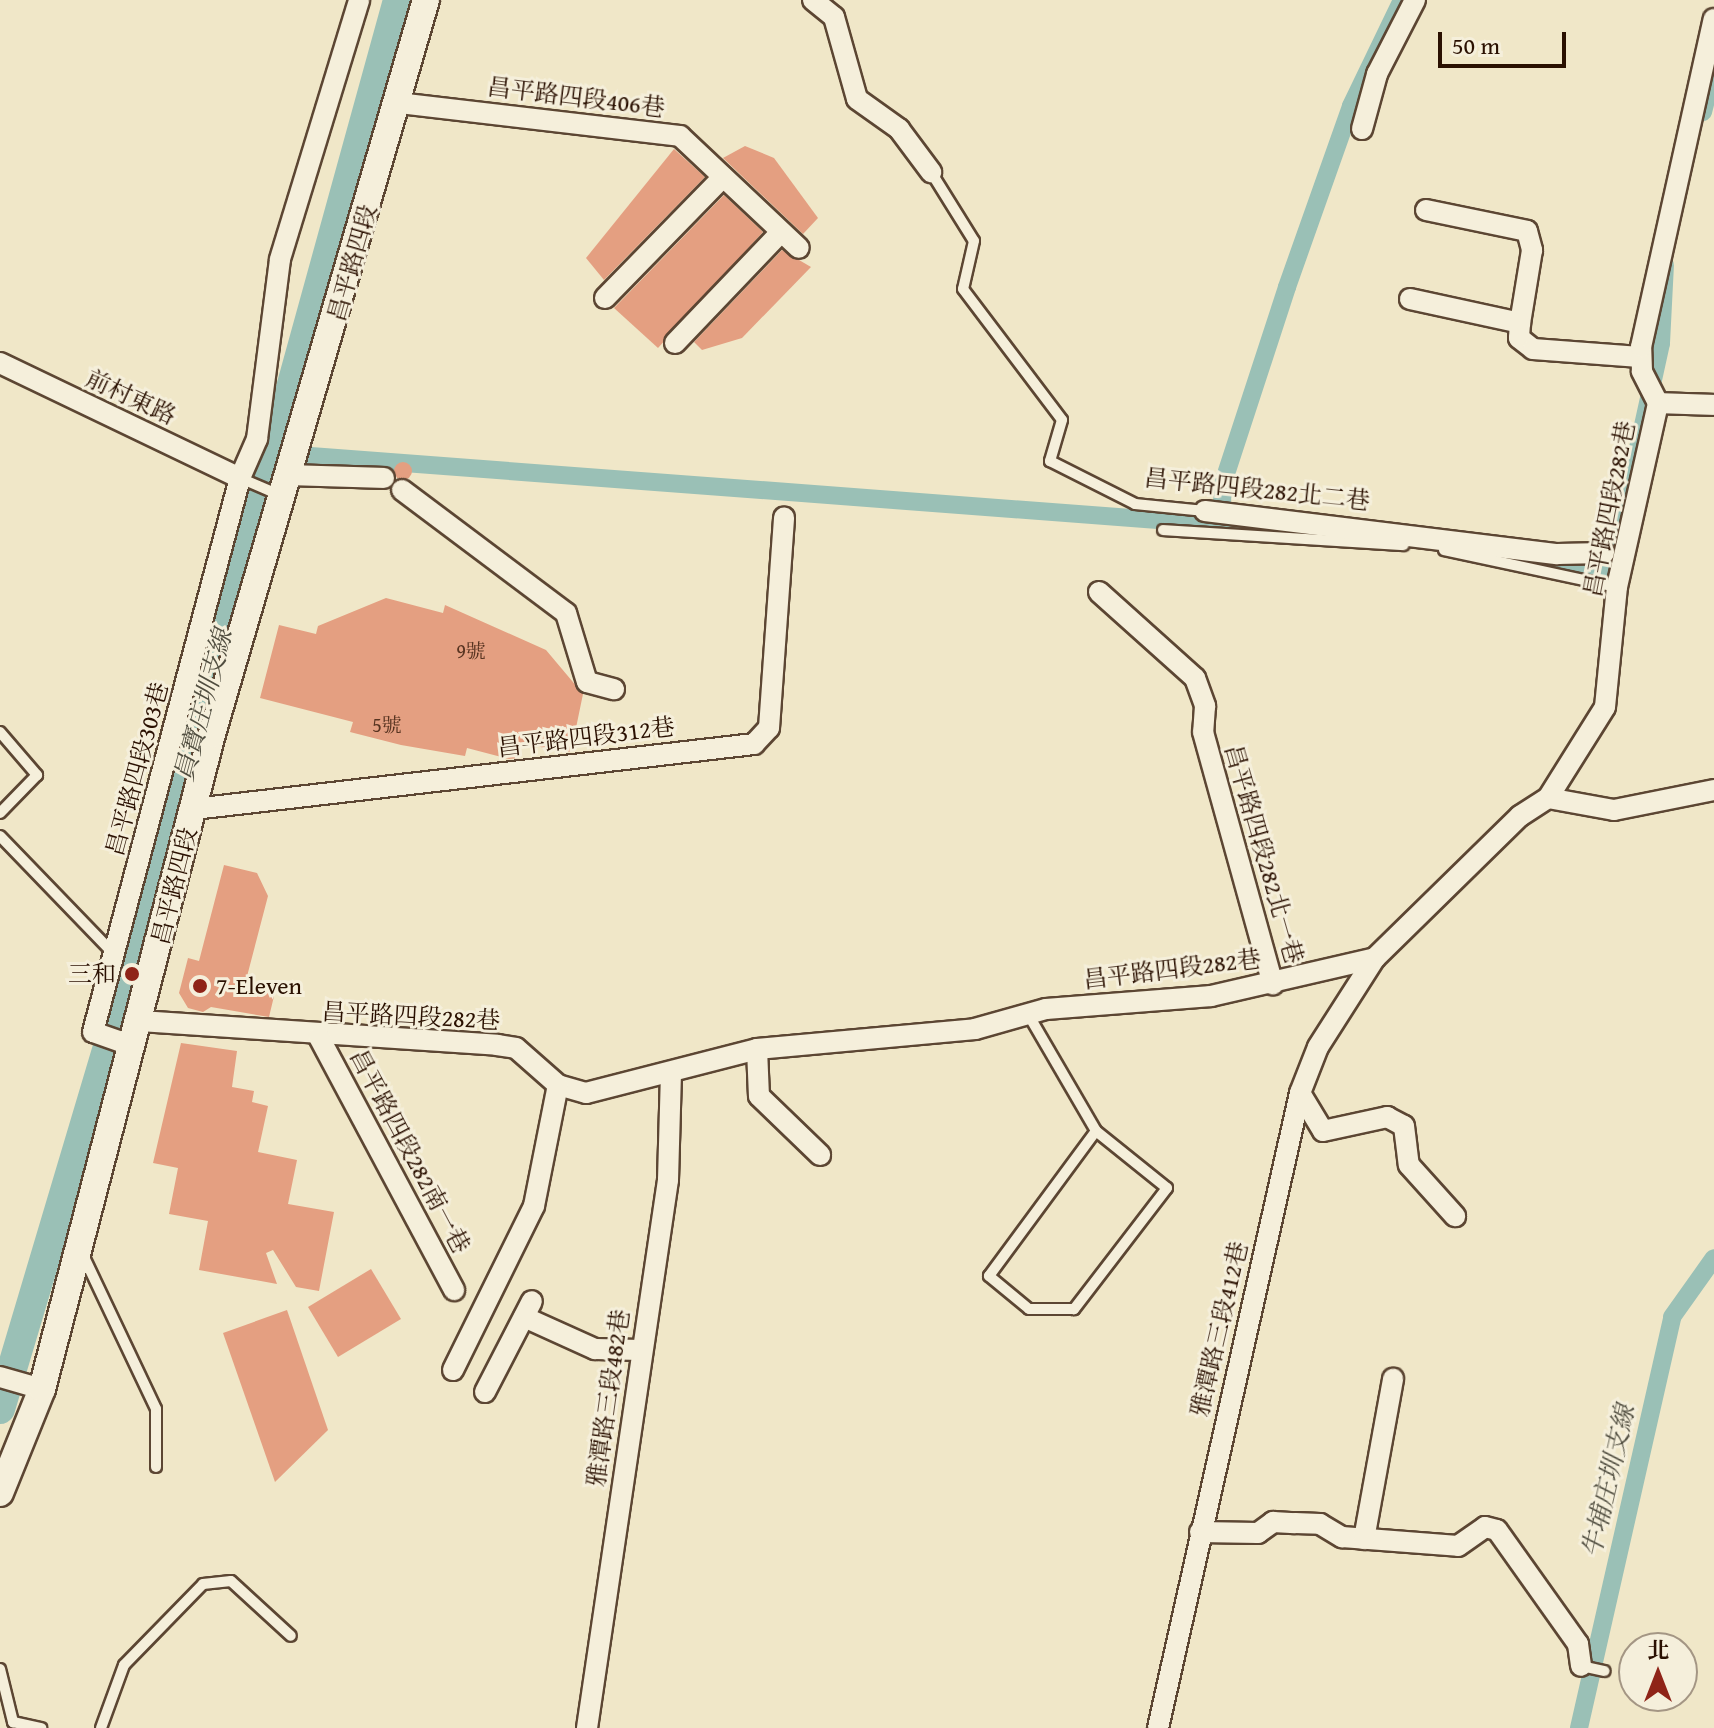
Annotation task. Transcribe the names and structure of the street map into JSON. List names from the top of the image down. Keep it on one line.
{"streets":{"street":["昌平路四段406巷","昌平路四段","前村東路","昌平路四段282北二巷","昌平路四段282巷","昌平路四段312巷","昌平路四段303巷","昌平路四段282北一巷","昌平路四段282南一巷","雅潭路三段412巷","雅潭路三段482巷"]},"crossings":[["昌平路四段406巷","昌平路四段"],["昌平路四段","昌平路四段282巷"],["昌平路四段","昌平路四段312巷"],["昌平路四段","昌平路四段303巷"],["前村東路","昌平路四段303巷"],["昌平路四段282北二巷","昌平路四段282巷"],["昌平路四段282巷","昌平路四段303巷"],["昌平路四段282巷","昌平路四段282北一巷"],["昌平路四段282巷","昌平路四段282南一巷"],["昌平路四段282巷","雅潭路三段412巷"],["昌平路四段282巷","雅潭路三段482巷"]],"water":["員寶庄圳支線","牛埔庄圳支線"],"places":["三和","7-Eleven"],"house_numbers":["9號","5號"],"scale_bar":"50 m","north":"top"}
